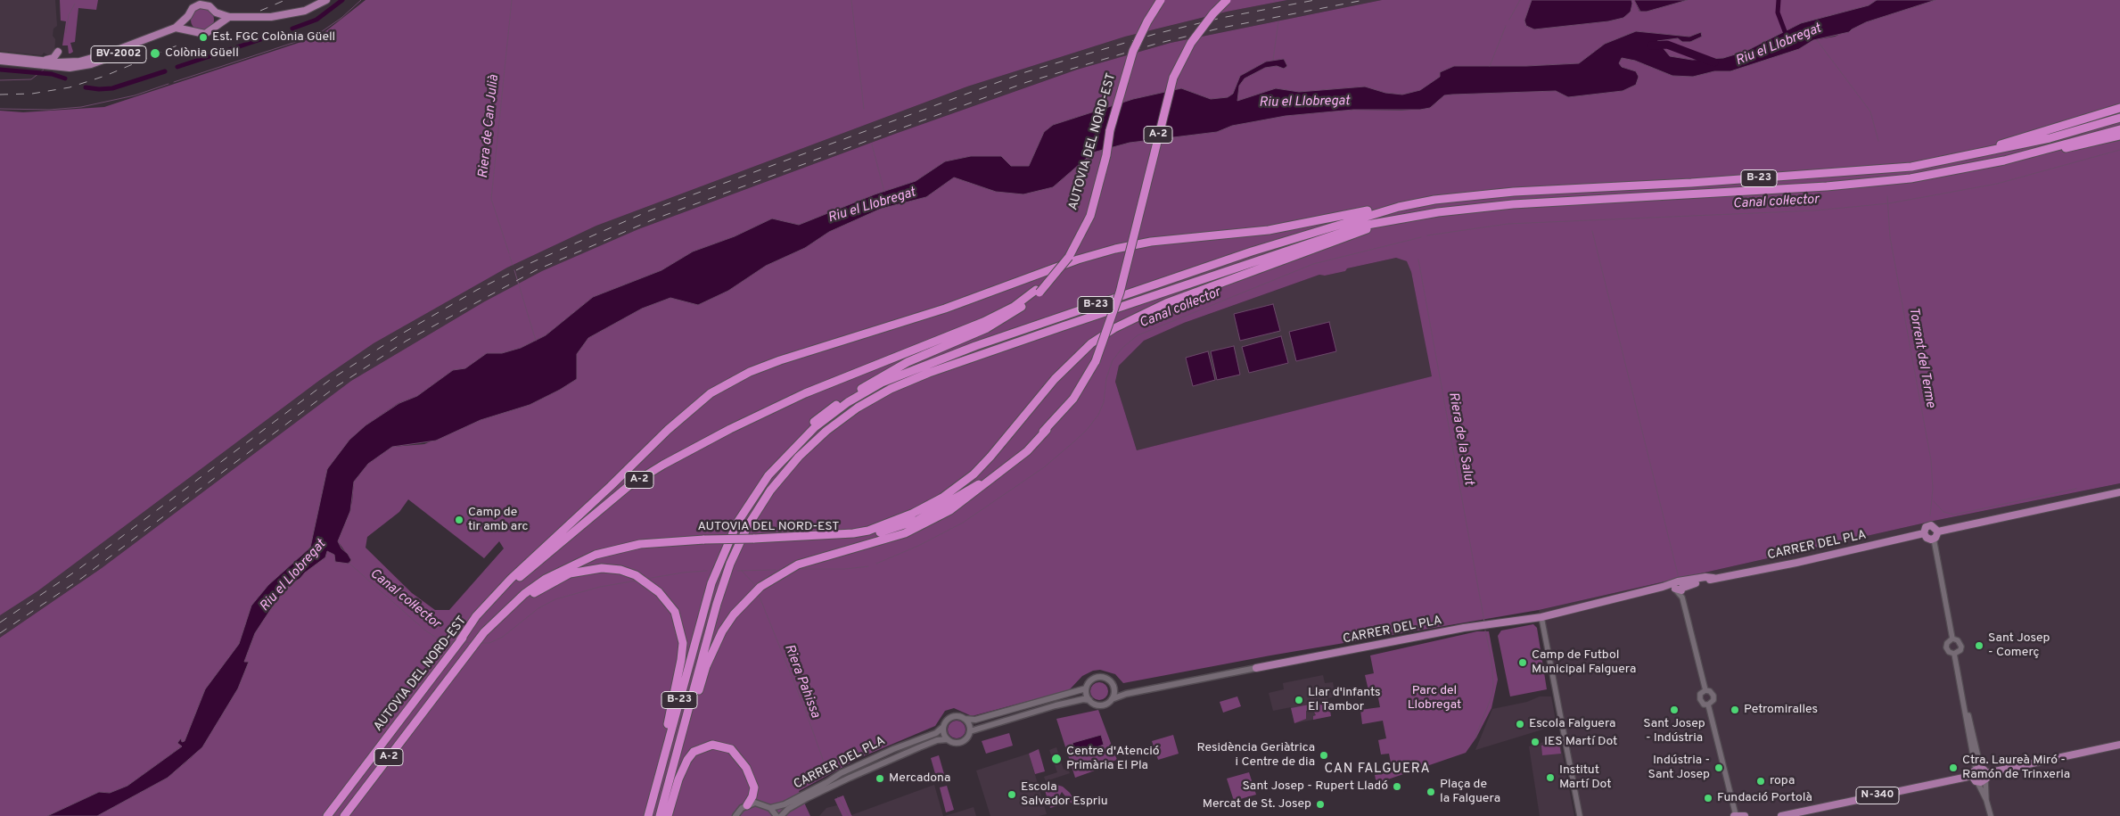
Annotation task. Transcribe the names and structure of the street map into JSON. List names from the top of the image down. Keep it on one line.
{"streets":{"highway":["A-2","AUTOVIA DEL NORD-EST","B-23"],"main road":["BV-2002","CARRER DEL PLA","N-340"]},"crossings":[["A-2","AUTOVIA DEL NORD-EST"],["A-2","B-23"]],"districts":["CAN FALGUERA"],"water":["Riu el Llobregat","Riera de Can Julià","Canal col·lector","Torrent del Terme","Riera de la Salut","Riera Pahissa"],"parks":["Parc del Llobregat"],"places":["Est. FGC Colònia Güell","Colònia Güell","Camp de tir amb arc","Sant Josep - Comerç","Camp de Futbol Municipal Falguera","Llar d'infants El Tambor","Sant Josep - Indústria","Petromiralles","Escola Falguera","IES Martí Dot","Residència Geriàtrica i Centre de dia","Centre d'Atenció Primària El Pla","Indústria - Sant Josep","Ctra. Laureà Miró - Ramón de Trinxeria","Institut Martí Dot","Mercadona","ropa","Sant Josep - Rupert Lladó","Plaça de la Falguera","Escola Salvador Espriu","Fundació Portolà","Mercat de St. Josep"]}
